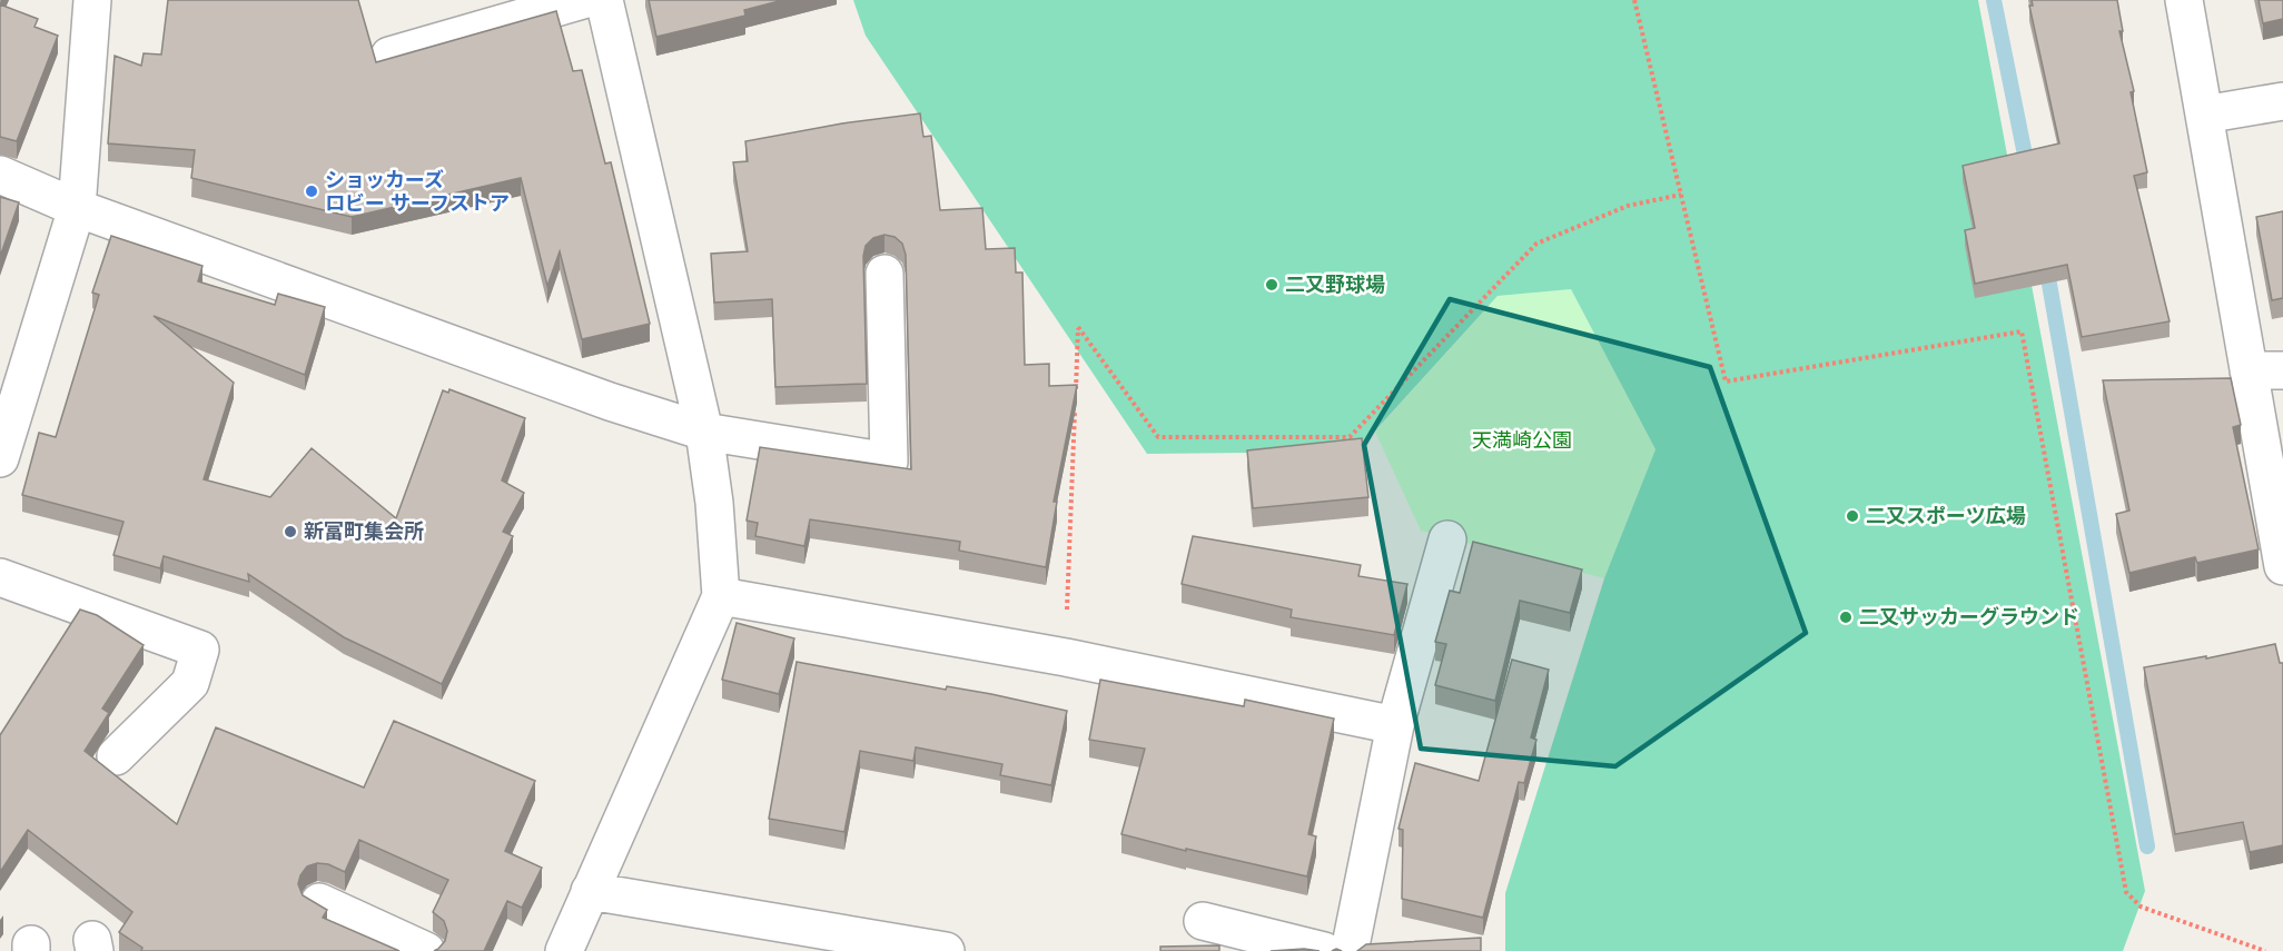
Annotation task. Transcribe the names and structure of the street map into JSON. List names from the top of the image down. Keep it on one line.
{"parks":["天満崎公園"],"places":["ショッカーズ ロビー サーフストア","二又野球場","二又スポーツ広場","新富町集会所","二又サッカーグラウンド"]}
